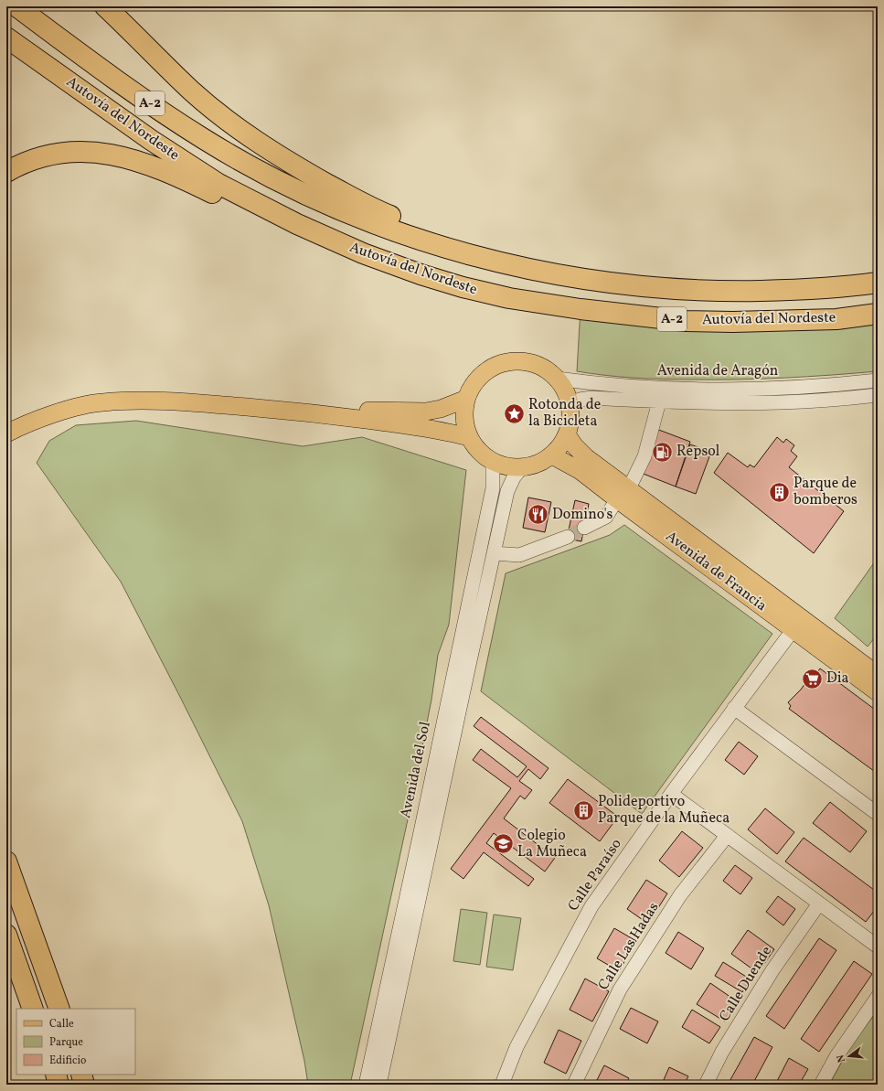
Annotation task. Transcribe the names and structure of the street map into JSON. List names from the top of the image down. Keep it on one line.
{"streets":{"highway":["A-2","Autovía del Nordeste"],"main road":["Avenida de Francia"],"street":["Avenida de Aragón","Avenida del Sol","Calle Paraíso","Calle Las Hadas","Calle Duende"]},"crossings":[["Avenida de Aragón","Avenida de Francia"],["Avenida de Aragón","Avenida del Sol"],["Avenida de Francia","Avenida del Sol"],["Avenida de Francia","Calle Paraíso"]],"places":{"place":["Rotonda de la Bicicleta"],"fuel station":["Repsol"],"building":["Parque de bomberos","Polideportivo Parque de la Muñeca"],"restaurant":["Domino's"],"supermarket":["Dia"],"school or university":["Colegio La Muñeca"]},"legend":["Calle","Parque","Edificio"],"north":"left"}
